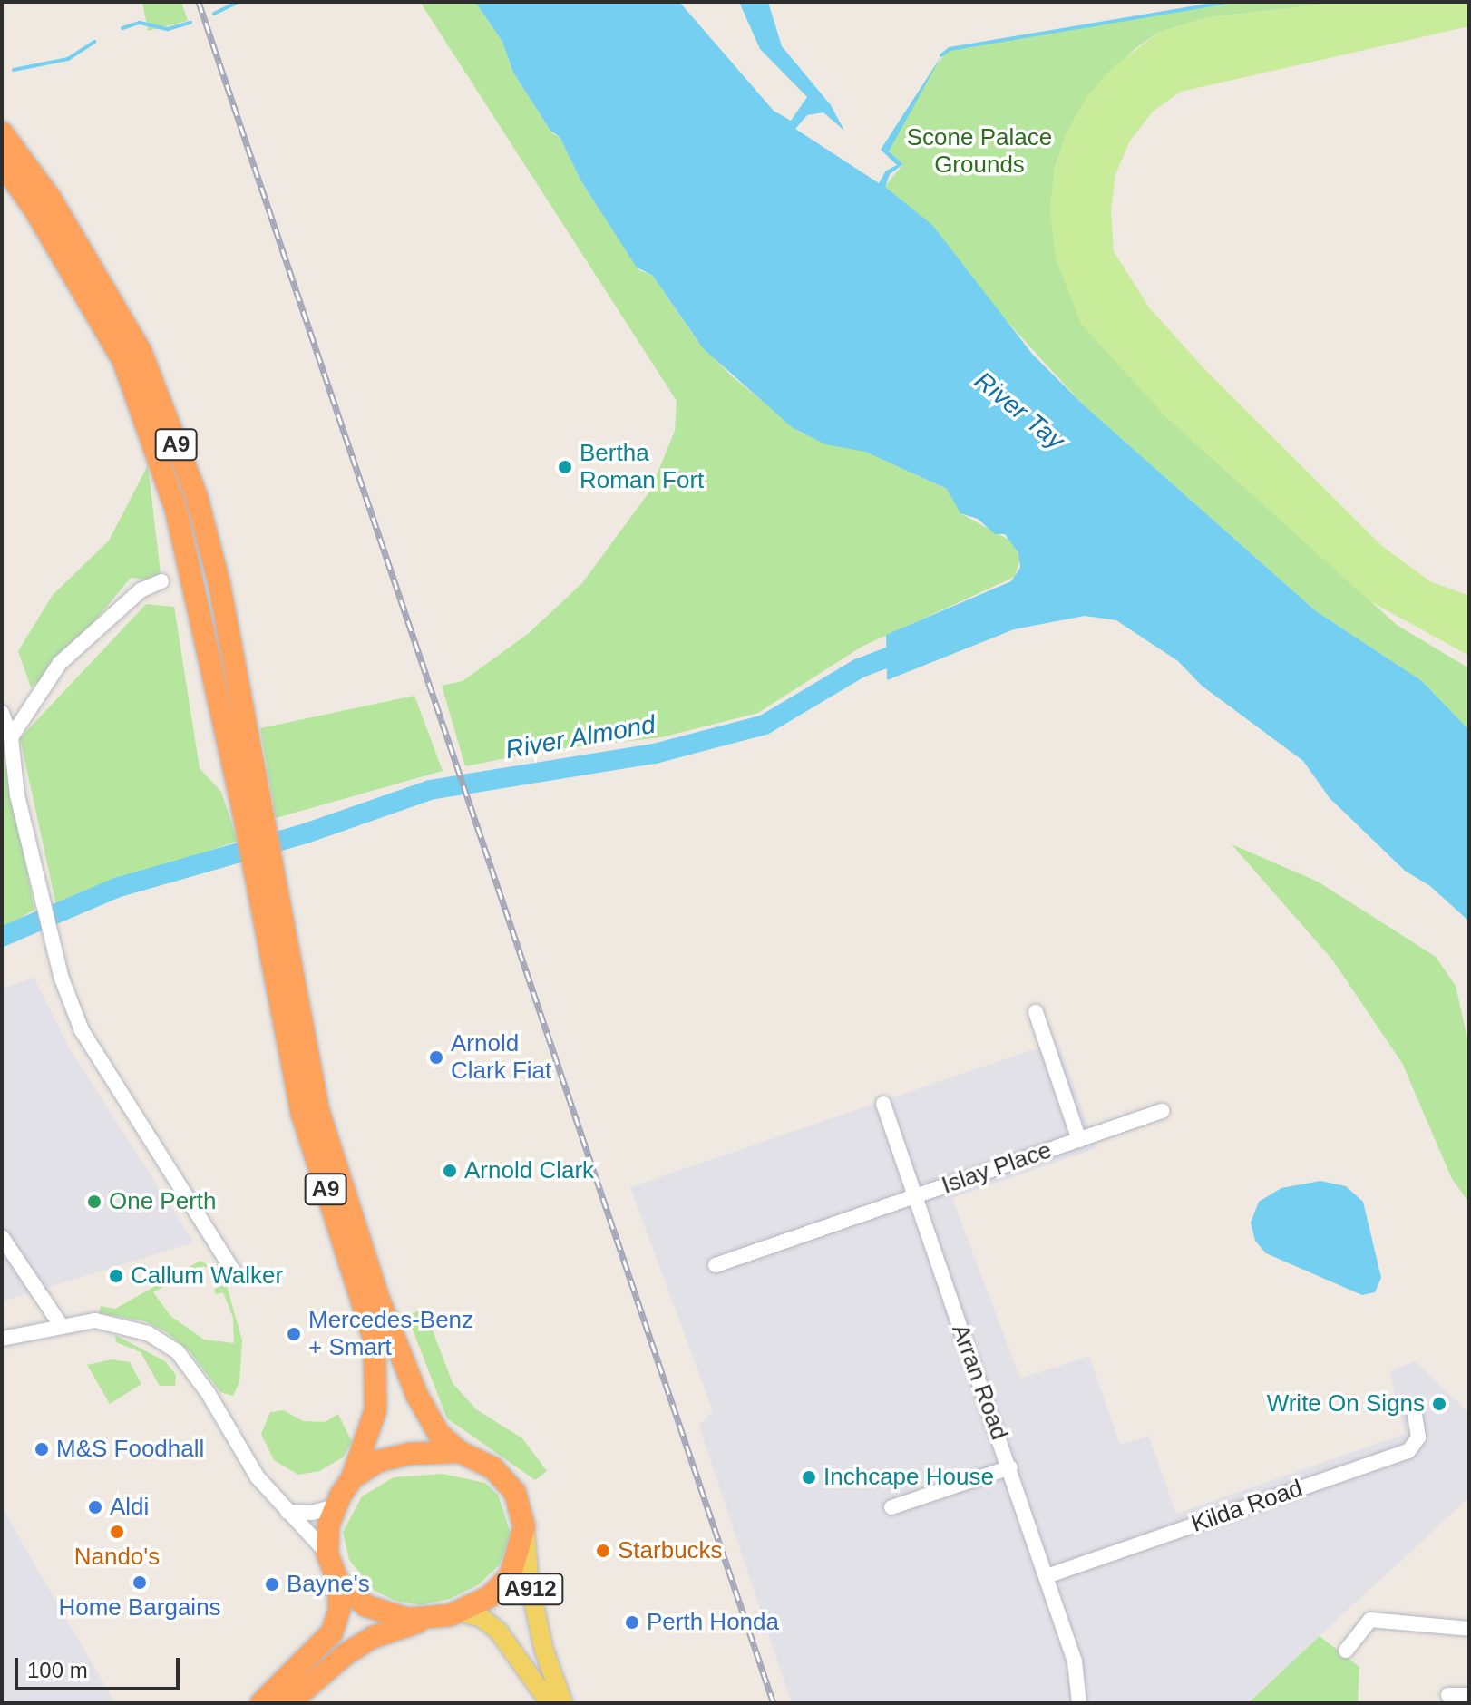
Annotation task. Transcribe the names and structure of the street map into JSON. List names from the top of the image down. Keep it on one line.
{"streets":{"highway":["A9"],"main road":["A912"],"street":["Islay Place","Arran Road","Kilda Road"]},"crossings":[["A9","A912"],["Islay Place","Arran Road"],["Arran Road","Kilda Road"]],"water":["River Tay","River Almond"],"parks":["Scone Palace Grounds"],"places":["Bertha Roman Fort","Arnold Clark Fiat","Arnold Clark","One Perth","Callum Walker","Mercedes-Benz + Smart","Write On Signs","M&S Foodhall","Inchcape House","Aldi","Nando's","Starbucks","Home Bargains","Bayne's","Perth Honda"],"scale_bar":"100 m"}
